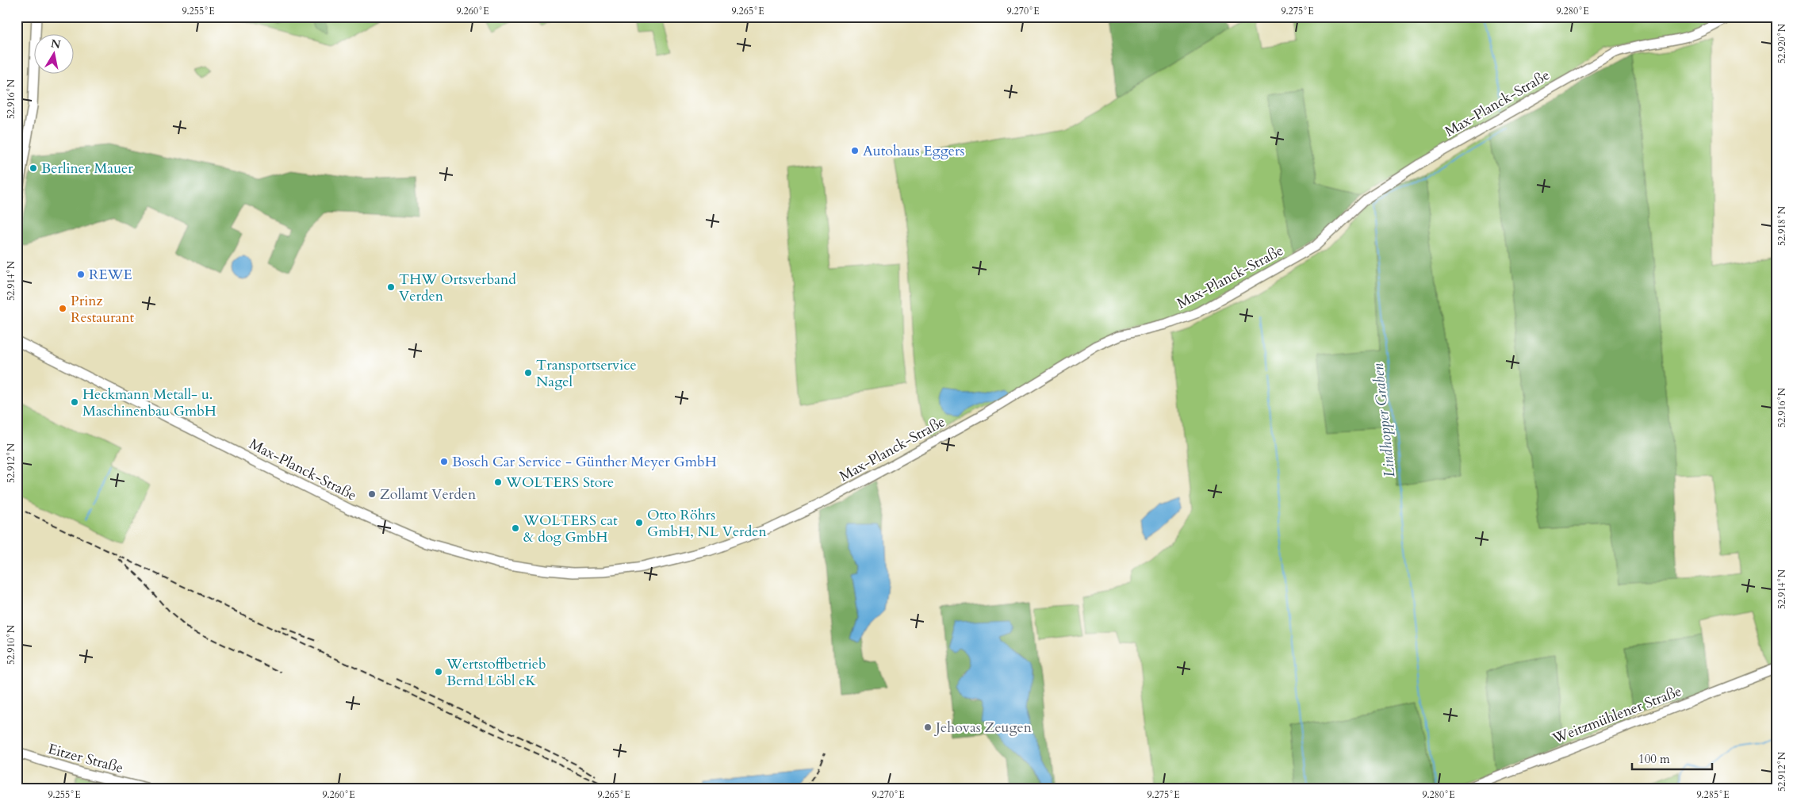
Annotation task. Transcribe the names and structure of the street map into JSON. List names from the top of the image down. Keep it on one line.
{"streets":{"street":["Max-Planck-Straße","Weitzmühlener Straße","Eitzer Straße"]},"water":["Lindhopper Graben"],"places":["Autohaus Eggers","Berliner Mauer","REWE","THW Ortsverband Verden","Prinz Restaurant","Transportservice Nagel","Heckmann Metall- u. Maschinenbau GmbH","Bosch Car Service - Günther Meyer GmbH","WOLTERS Store","Zollamt Verden","Otto Röhrs GmbH, NL Verden","WOLTERS cat & dog GmbH","Wertstoffbetrieb Bernd Löbl eK","Jehovas Zeugen"],"scale_bar":"100 m","north":"top","coordinates":["9.255°E","9.260°E","9.265°E","9.270°E","9.275°E","9.280°E","52.920°N","52.916°N","52.918°N","52.914°N","52.912°N","52.910°N","9.285°E"]}
